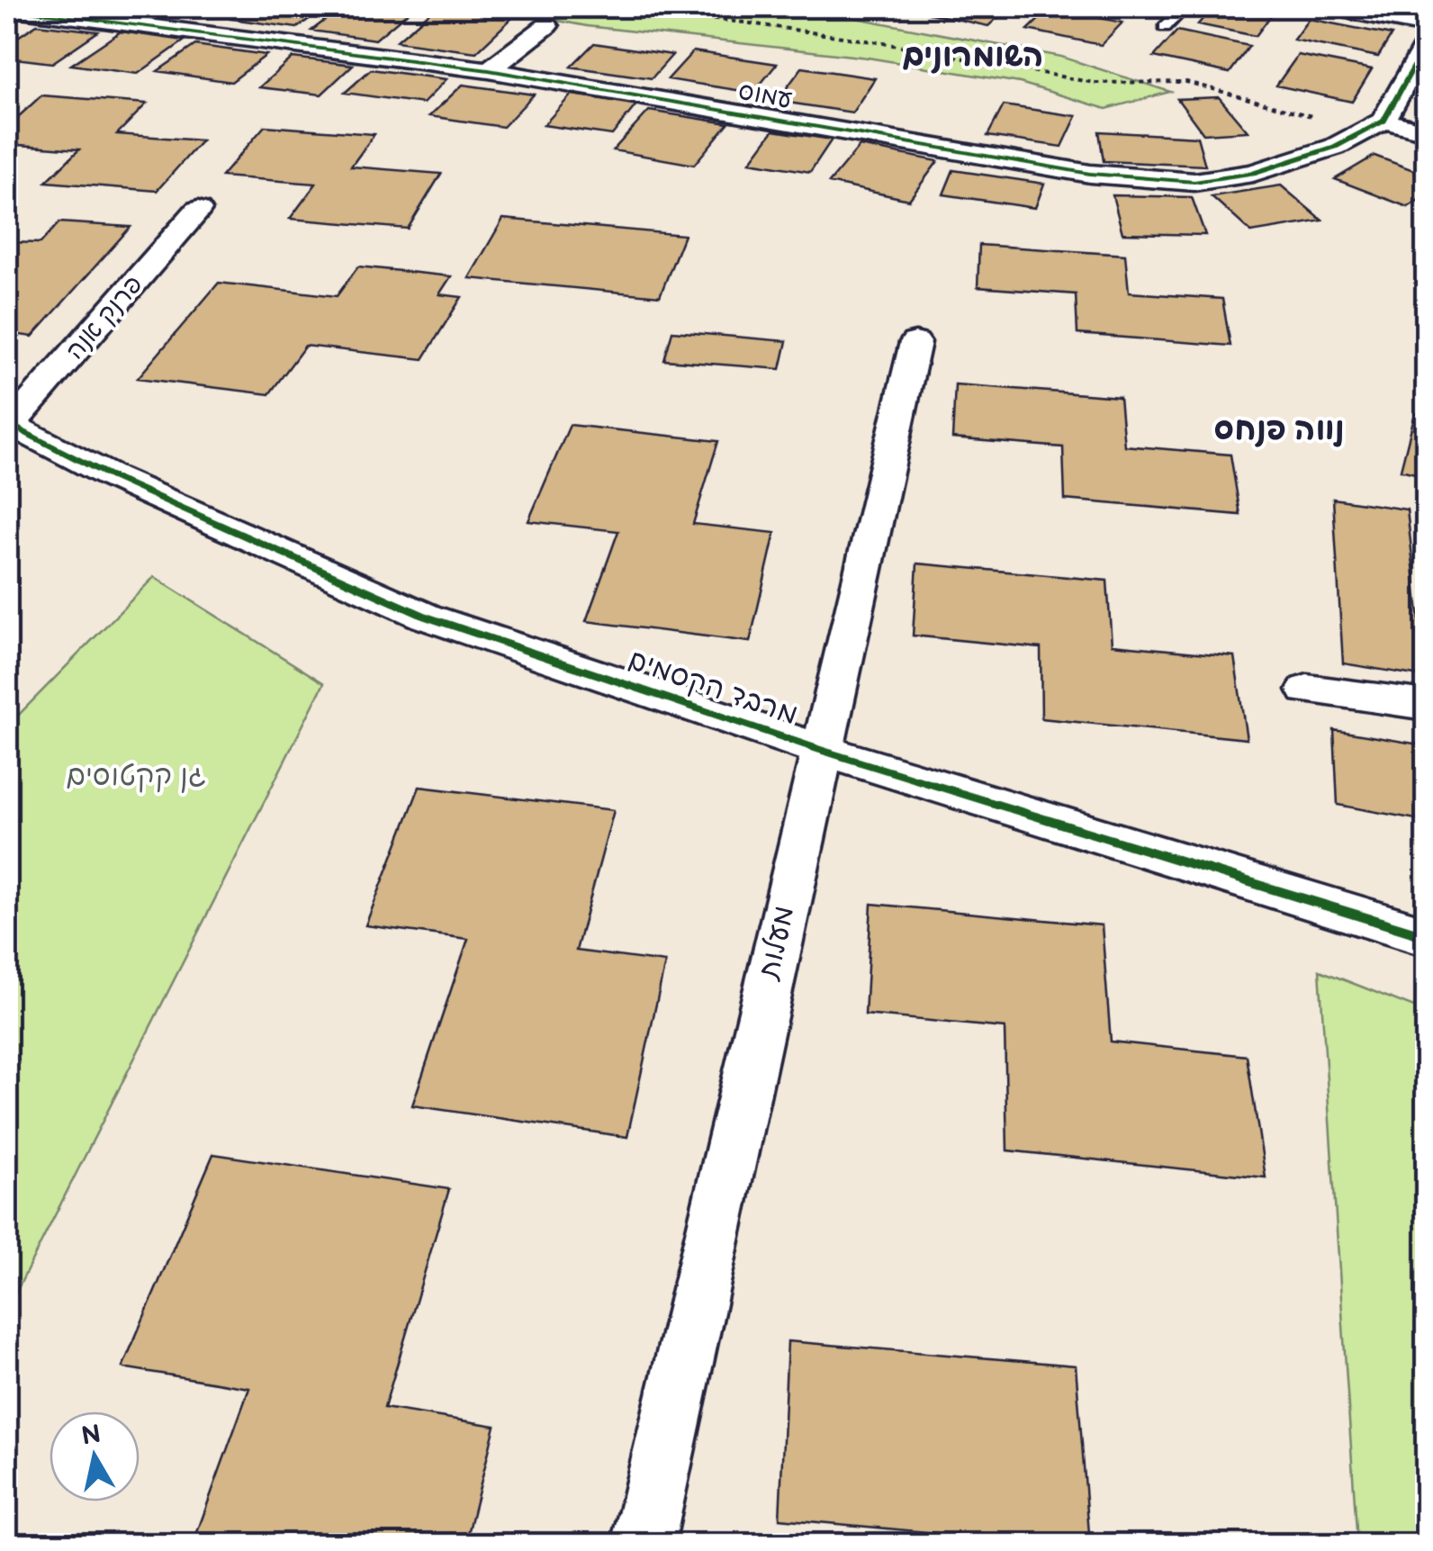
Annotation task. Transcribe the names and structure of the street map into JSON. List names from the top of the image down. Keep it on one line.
{"streets":{"street":["עמוס","פרנק אנה","מרבד הקסמים","מעלות"]},"crossings":[["פרנק אנה","מרבד הקסמים"],["מרבד הקסמים","מעלות"]],"districts":["השומרונים","נווה פנחס"],"parks":["גן קקטוסים"],"north":"top"}
